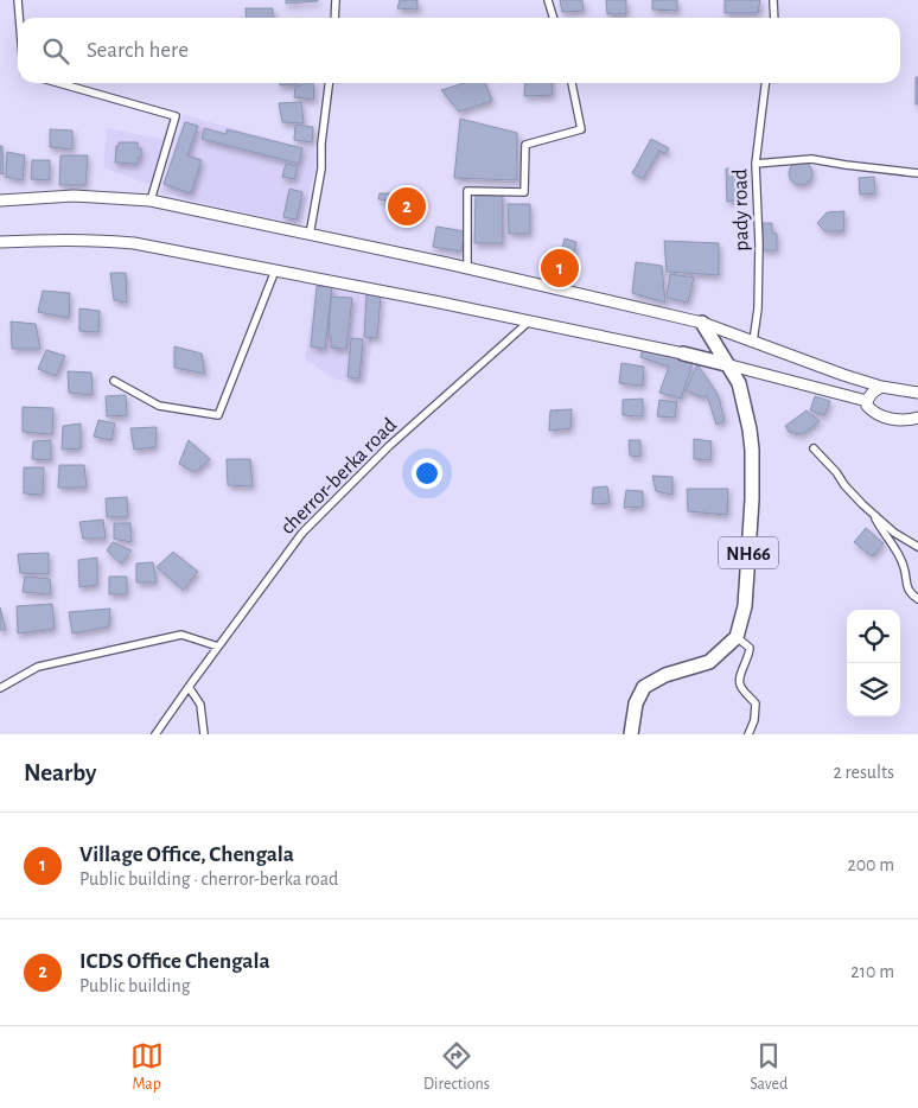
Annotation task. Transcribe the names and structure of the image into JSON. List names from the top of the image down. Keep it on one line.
{"streets":{"highway":["NH66"],"street":["pady road","cherror-berka road"]},"page":{"search":"Search here","pins":["2","1"],"heading":["Nearby","2 results"],"list":[{"mark":"1","name":"Village Office, Chengala","note":"Public building · cherror-berka road","value":"200 m"},{"mark":"2","name":"ICDS Office Chengala","note":"Public building","value":"210 m"}],"nav":["Map","Directions","Saved"]}}
